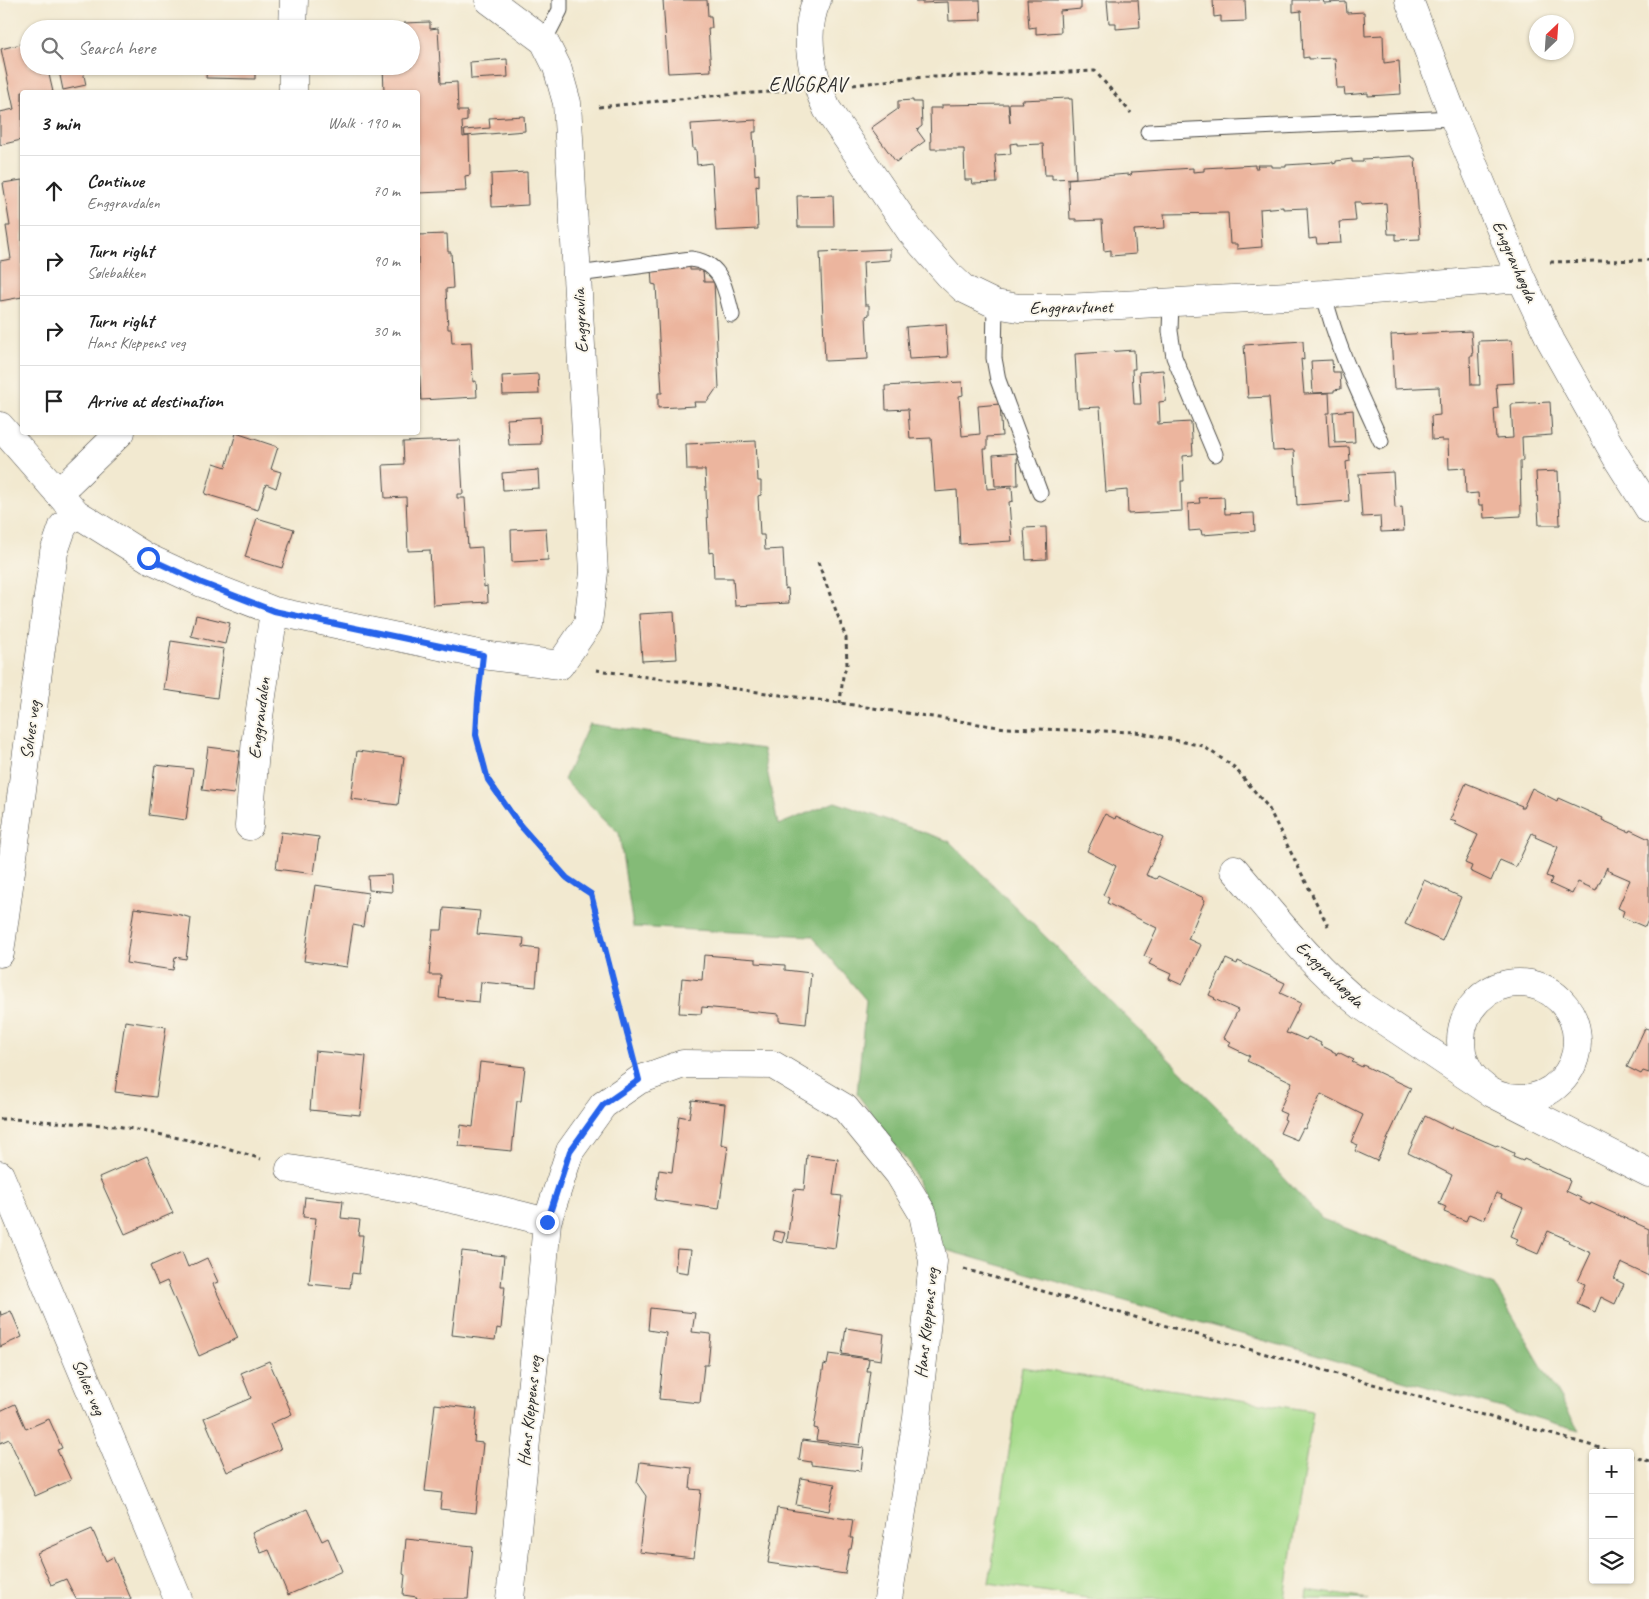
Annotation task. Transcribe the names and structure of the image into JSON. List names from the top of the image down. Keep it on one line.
{"streets":{"street":["Enggravhøgda","Enggravtunet","Enggravlia","Enggravdalen","Solves veg","Hans Kleppens veg"]},"crossings":[["Enggravhøgda","Enggravtunet"]],"districts":["ENGGRAV"],"north":"top right","page":{"search":"Search here","heading":["3 min","Walk · 190 m"],"list":[["Continue","Enggravdalen","70 m"],["Turn right","Sølebakken","90 m"],["Turn right","Hans Kleppens veg","30 m"],"Arrive at destination"],"map_buttons":["+","−"]}}
